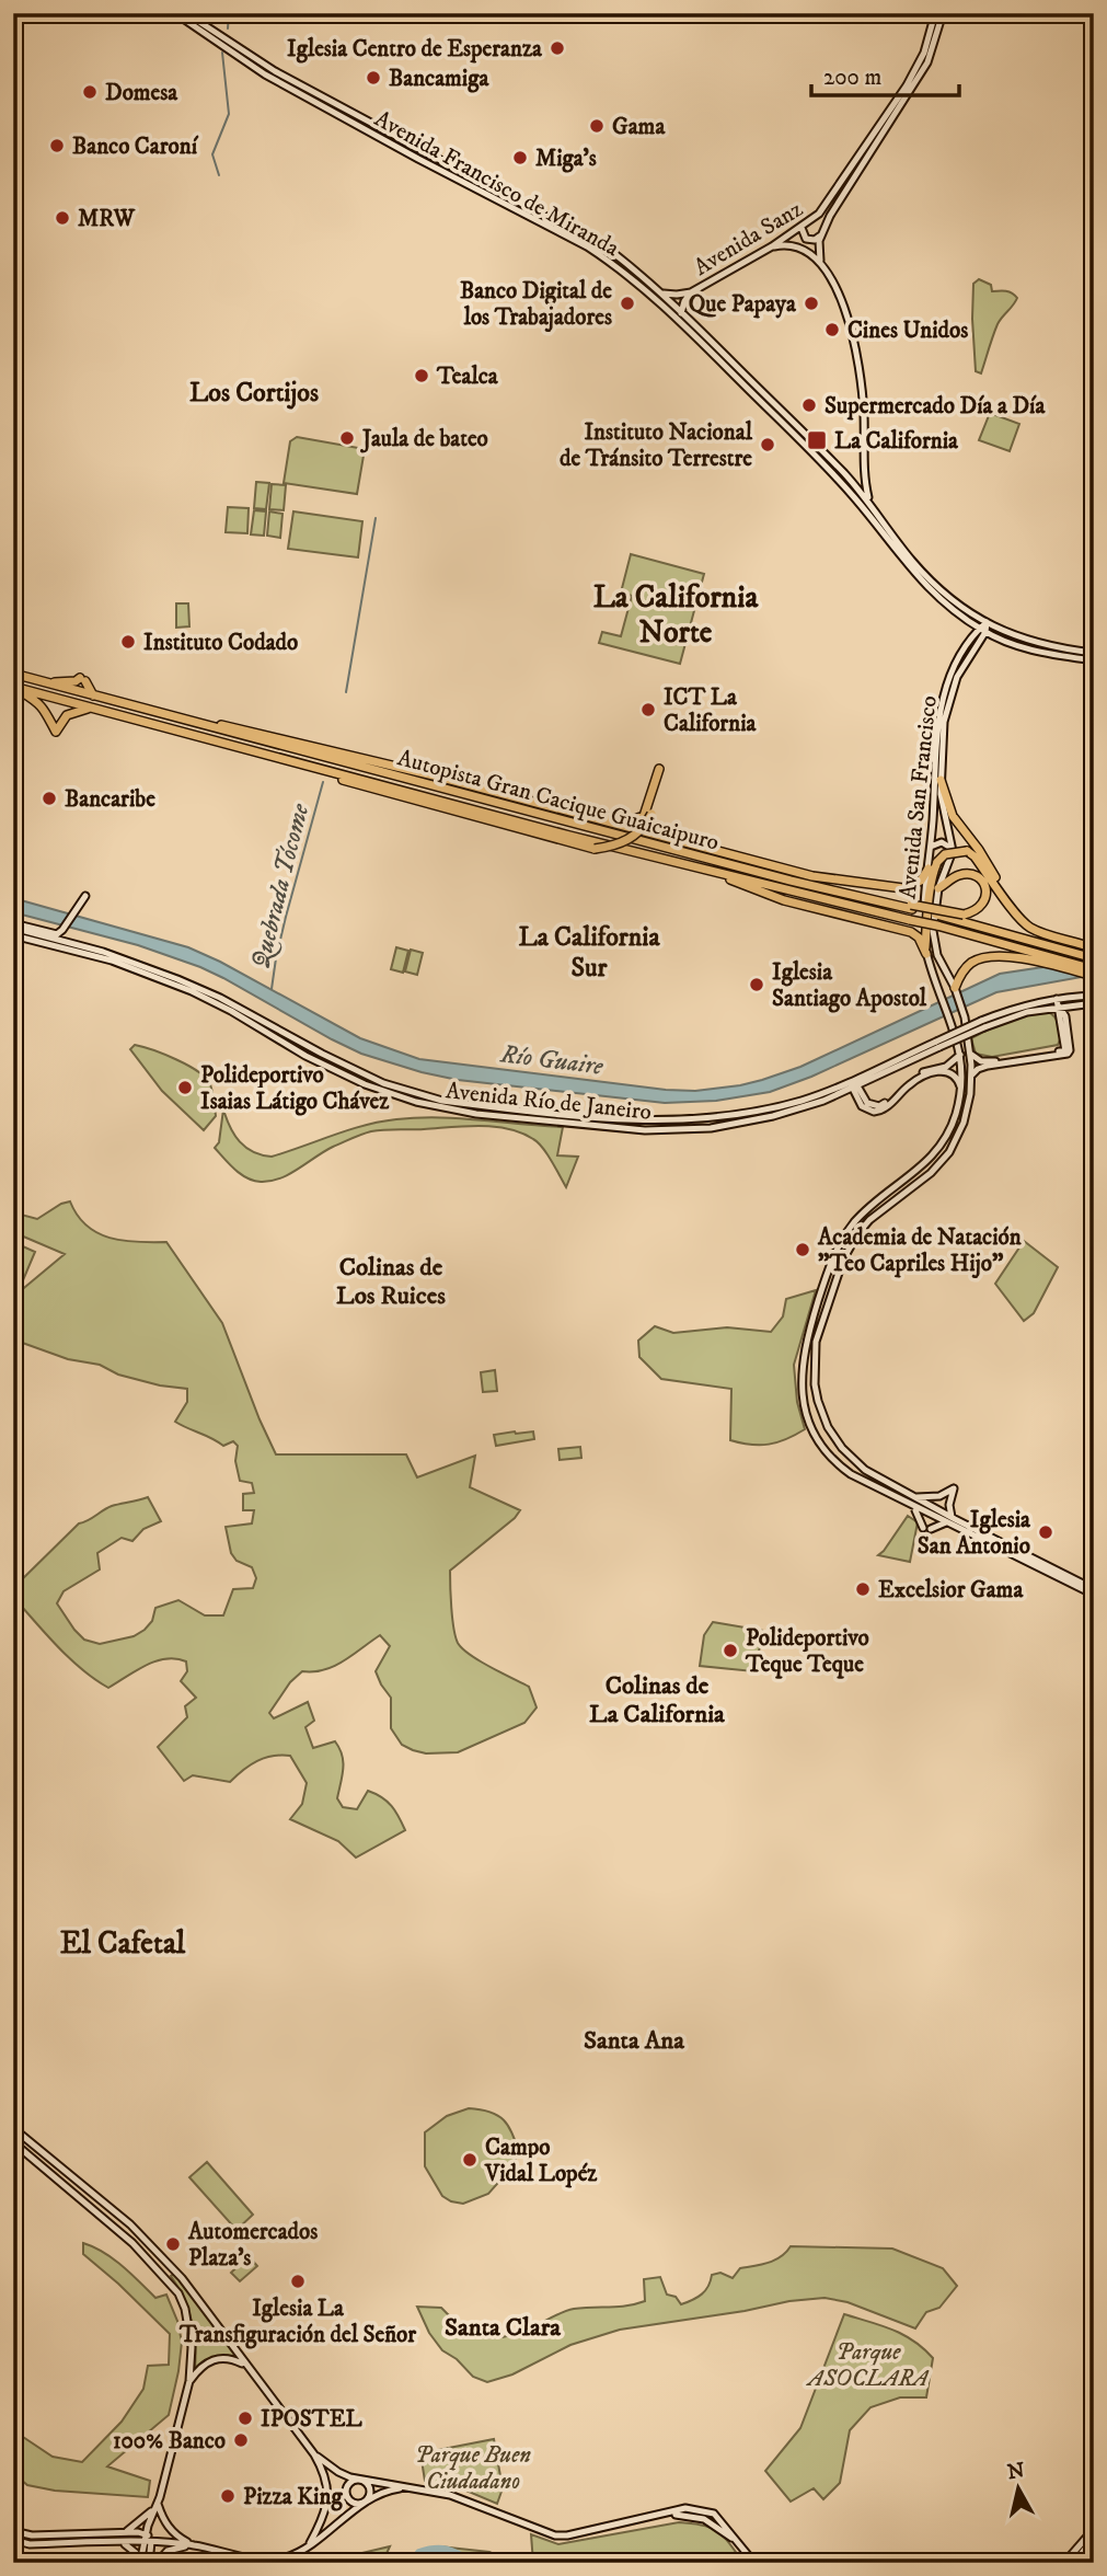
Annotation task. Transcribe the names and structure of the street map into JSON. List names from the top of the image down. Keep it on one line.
{"streets":{"highway":["Autopista Gran Cacique Guaicaipuro"],"street":["Avenida Francisco de Miranda","Avenida Sanz","Avenida San Francisco","Avenida Río de Janeiro"]},"crossings":[["Avenida Francisco de Miranda","Avenida San Francisco"]],"districts":["Los Cortijos","La California Norte","La California Sur","Colinas de Los Ruices","Colinas de La California","El Cafetal","Santa Ana","Santa Clara"],"water":["Quebrada Tócome","Río Guaire"],"parks":["Parque ASOCLARA","Parque Buen Ciudadano"],"places":{"other":["Iglesia Centro de Esperanza","Bancamiga","Domesa","Gama","Banco Caroní","Miga's","MRW","Banco Digital de los Trabajadores","Que Papaya","Cines Unidos","Tealca","Supermercado Día a Día","Jaula de bateo","Instituto Nacional de Tránsito Terrestre","Instituto Codado","ICT La California","Bancaribe","Iglesia Santiago Apostol","Polideportivo Isaias Látigo Chávez","Academia de Natación \"Teo Capriles Hijo\"","Iglesia San Antonio","Excelsior Gama","Polideportivo Teque Teque","Campo Vidal Lopéz","Automercados Plaza's","Iglesia La Transfiguración del Señor","IPOSTEL","100% Banco","Pizza King"],"transit":["La California"]},"scale_bar":"200 m","north":"top"}
